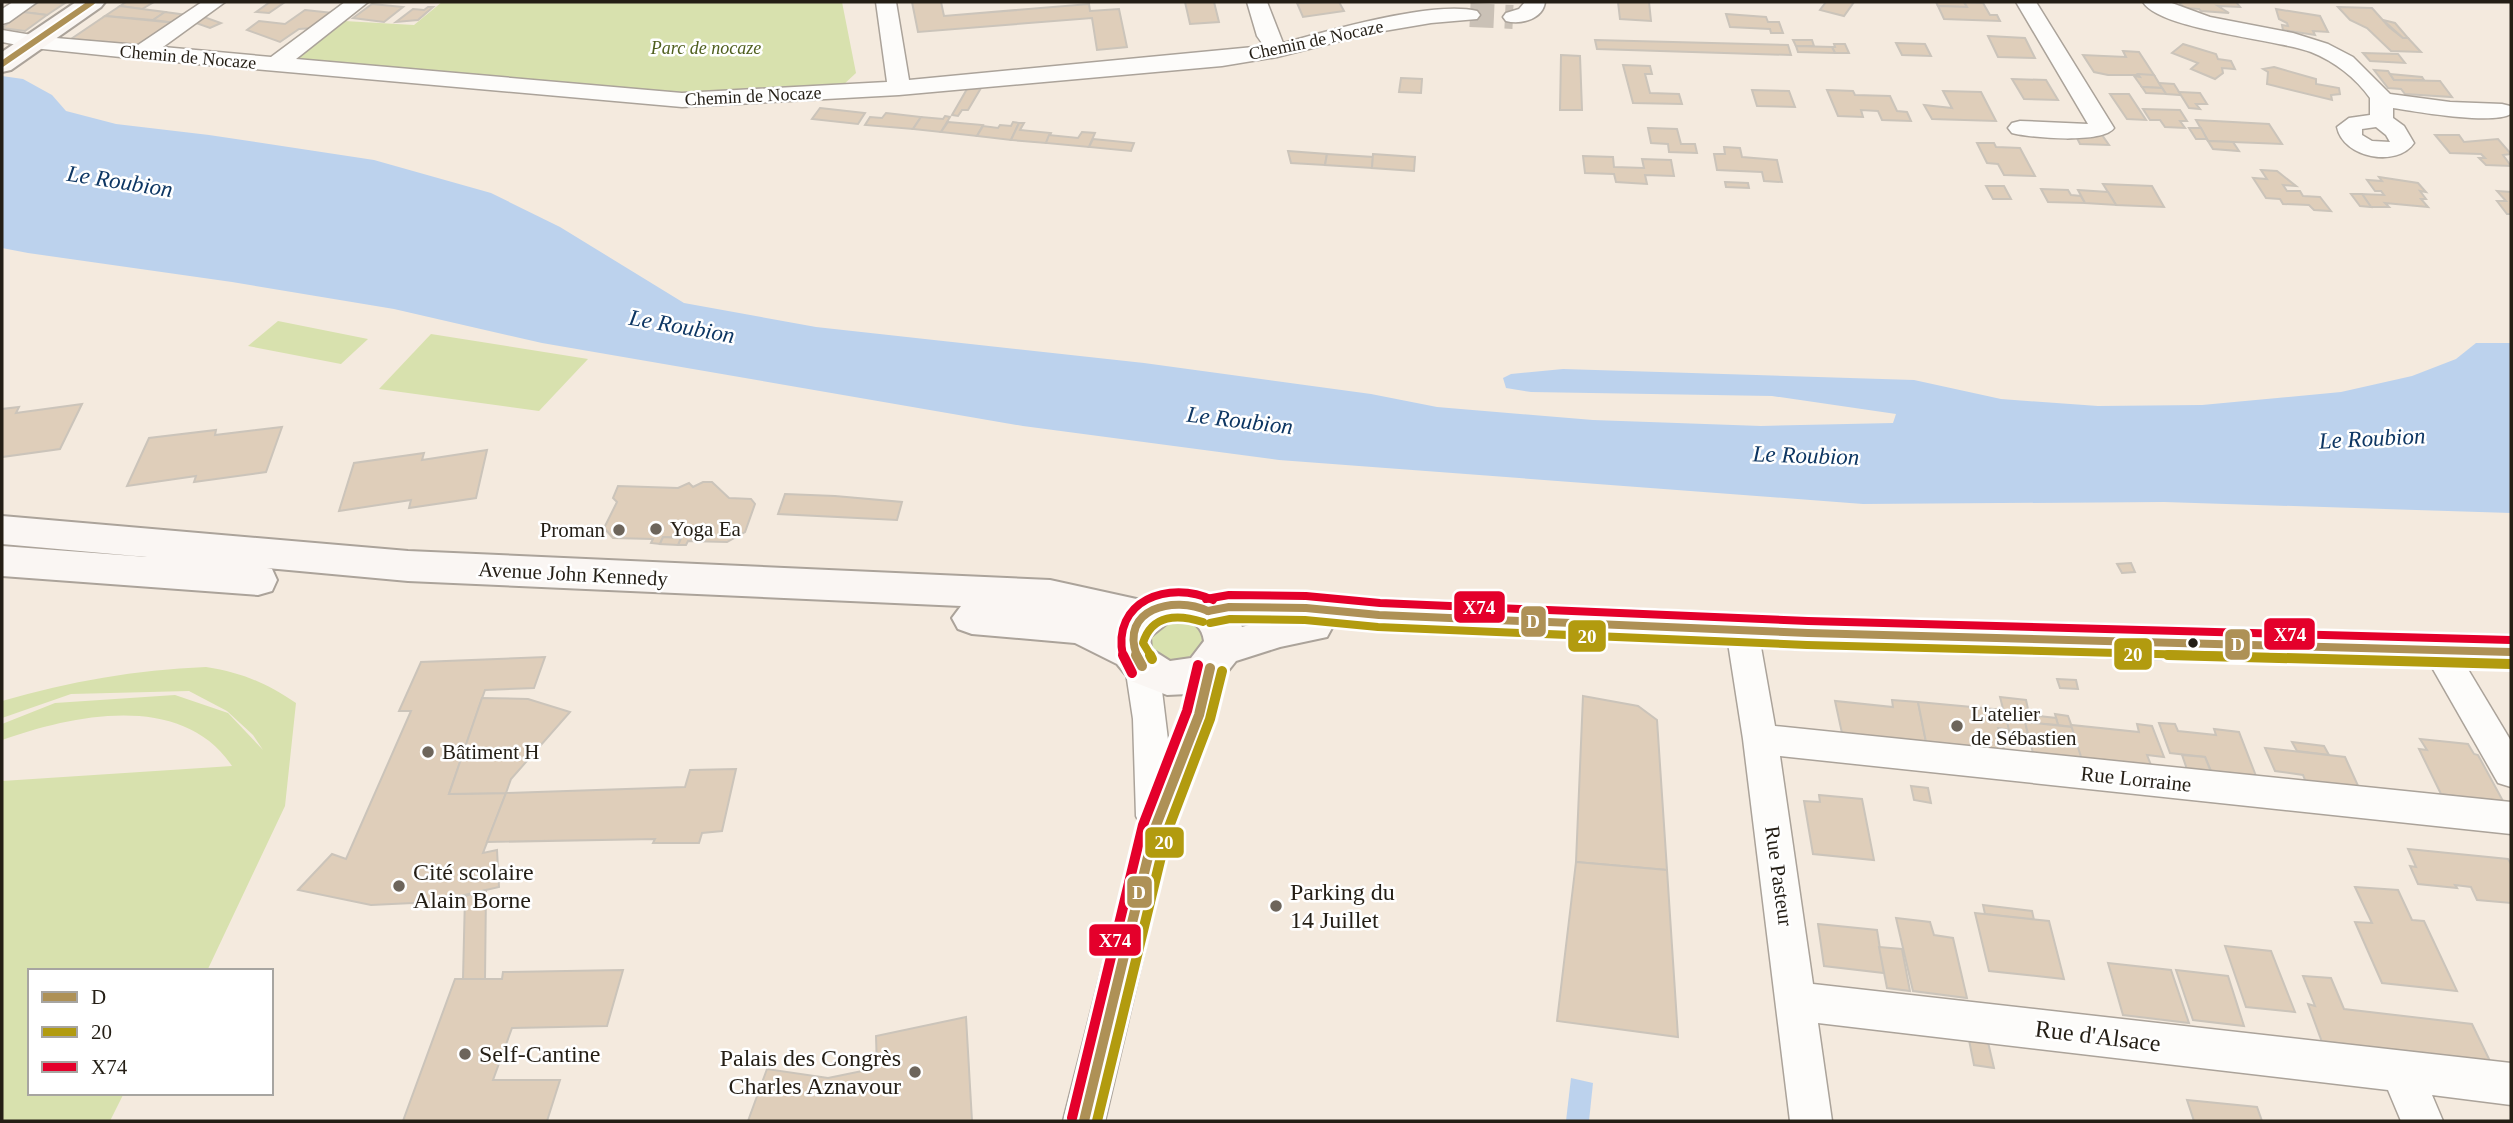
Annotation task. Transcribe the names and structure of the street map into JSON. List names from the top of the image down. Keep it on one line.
{"streets":{"main road":["Avenue John Kennedy"],"street":["Chemin de Nocaze","Rue Lorraine","Rue Pasteur","Rue d'Alsace"]},"crossings":[["Rue Lorraine","Rue Pasteur"],["Rue Pasteur","Rue d'Alsace"]],"water":["Le Roubion"],"parks":["Parc de nocaze"],"places":["Yoga Ea","Proman","L'atelier de Sébastien","Bâtiment H","Cité scolaire Alain Borne","Parking du 14 Juillet","Self-Cantine","Palais des Congrès Charles Aznavour"],"lines":["transit line D","transit line X74","transit line 20"],"legend":["D","20","X74"]}
